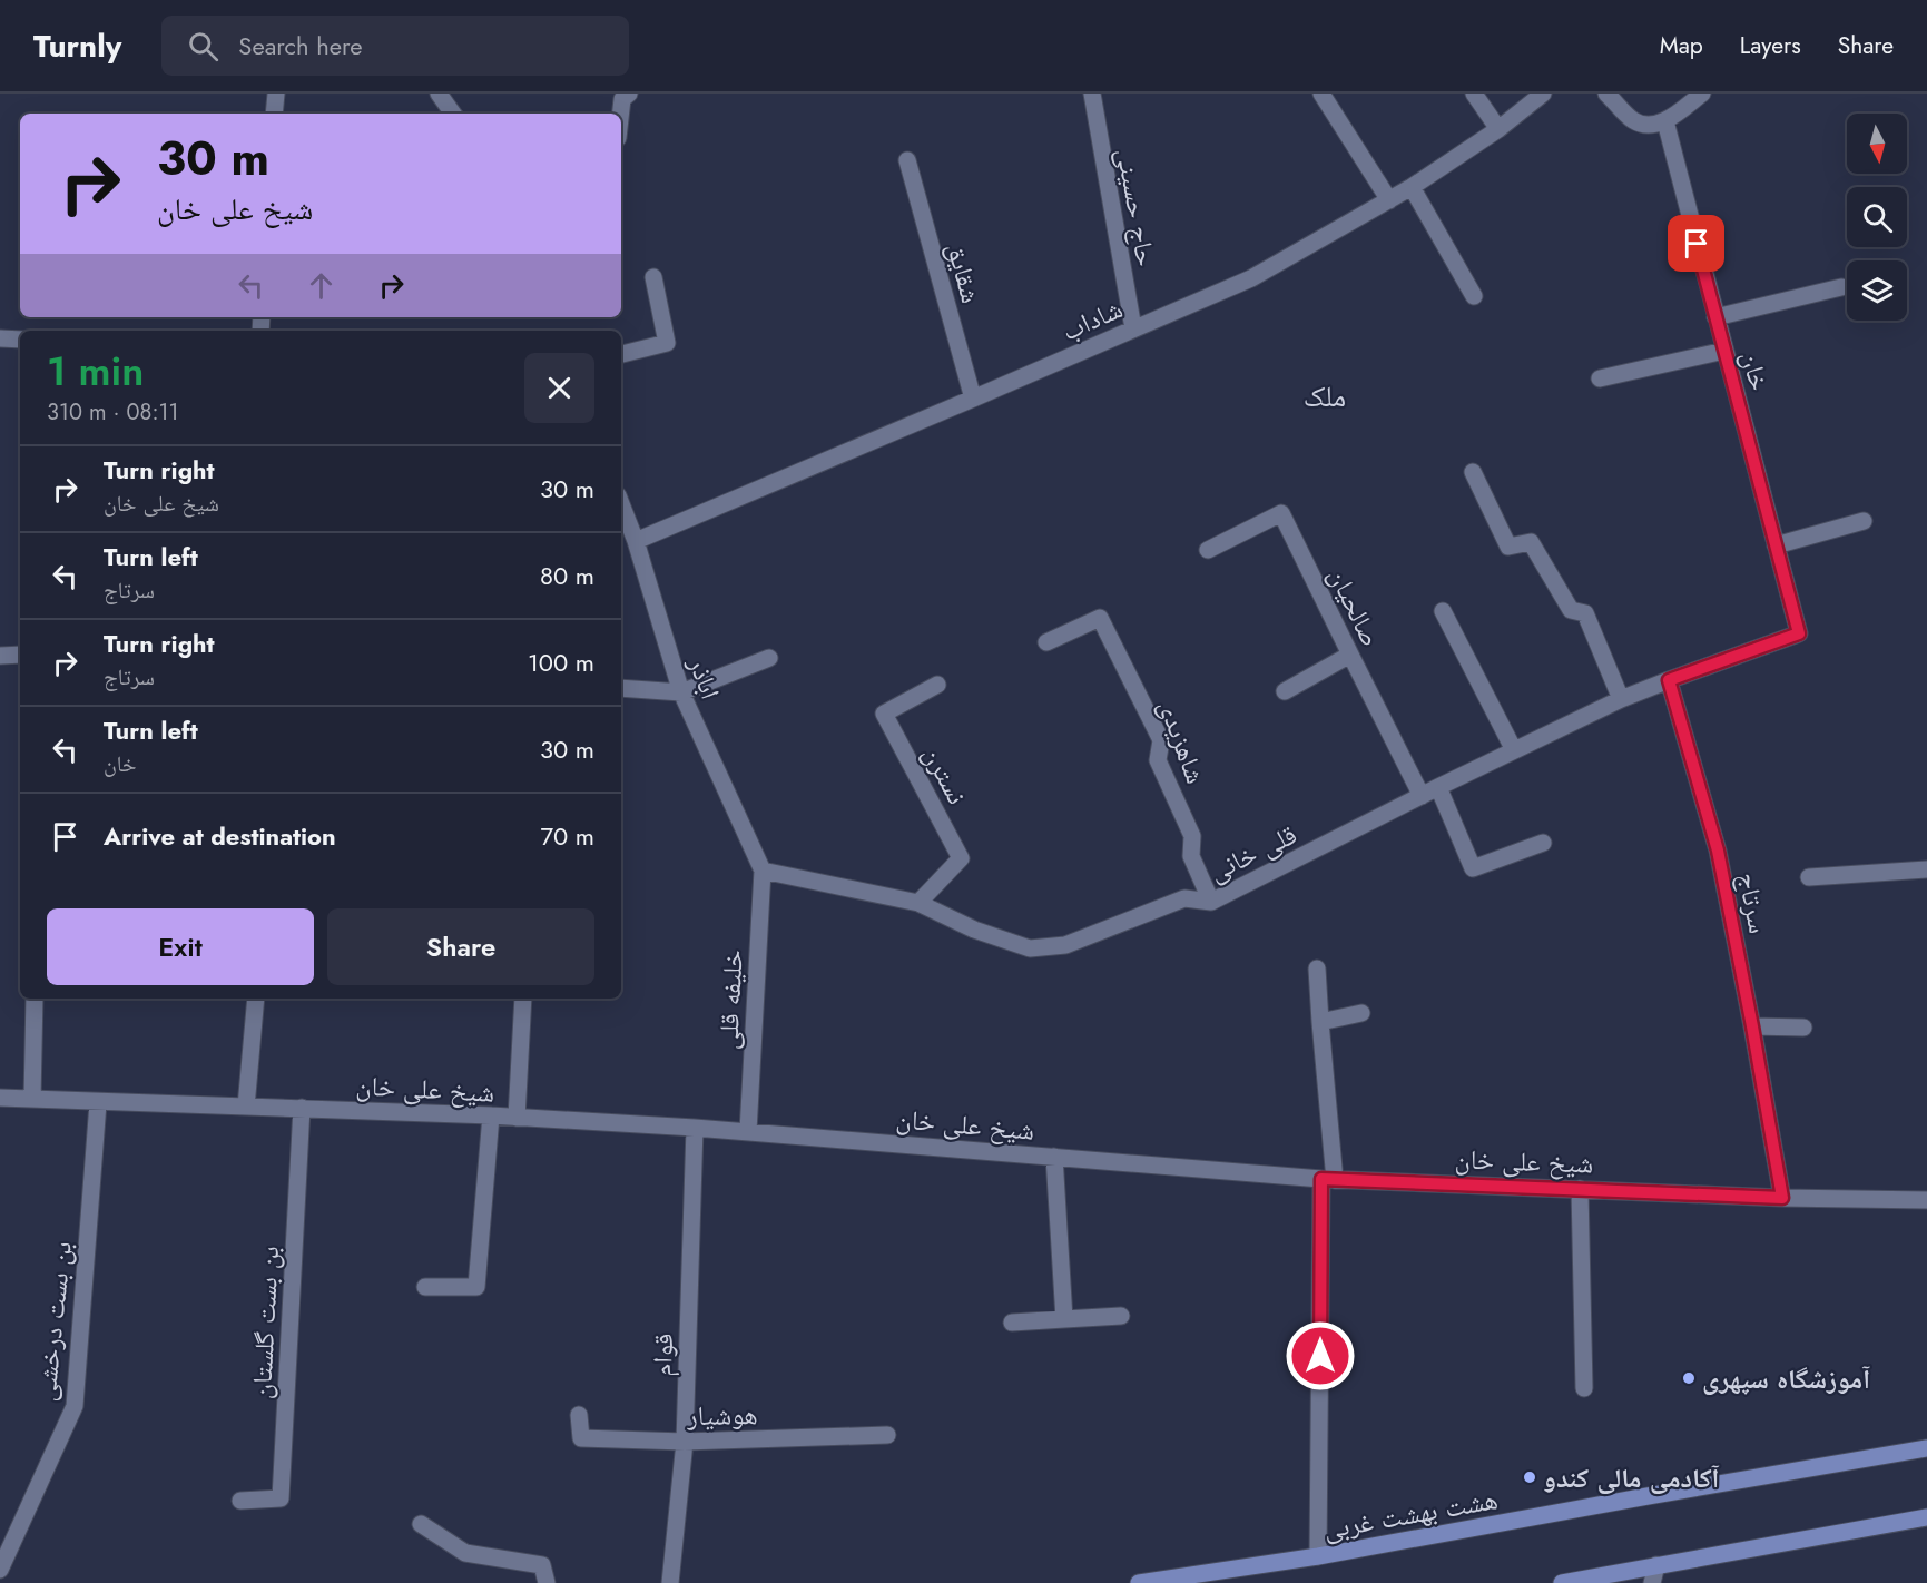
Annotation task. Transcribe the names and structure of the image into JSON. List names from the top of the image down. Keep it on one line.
{"streets":{"main road":["هشت بهشت غربی"],"street":["حاج حسینی","شقایق","شاداب","خان","صالحیان","اباذر","شاهزیدی","نسترن","قلی خانی","سرتاج","خلیفه قلی","شیخ علی خان","بن بست درخشی","بن بست گلستان","قوام","هوشیار"]},"crossings":[["حاج حسینی","شاداب"],["شقایق","شاداب"],["شاداب","اباذر"],["خان","قلی خانی"],["خان","سرتاج"],["صالحیان","قلی خانی"],["اباذر","قلی خانی"],["اباذر","خلیفه قلی"],["شاهزیدی","قلی خانی"],["نسترن","قلی خانی"],["قلی خانی","سرتاج"],["قلی خانی","خلیفه قلی"],["سرتاج","شیخ علی خان"],["خلیفه قلی","شیخ علی خان"],["شیخ علی خان","بن بست درخشی"],["شیخ علی خان","بن بست گلستان"],["شیخ علی خان","قوام"],["قوام","هوشیار"]],"districts":["ملک"],"places":["آموزشگاه سپهری","آکادمی مالی کندو"],"north":"bottom","page":{"header":"Turnly","search":"Search here","nav":["Map","Layers","Share"],"turn":["30 m","شیخ علی خان"],"heading":["1 min","310 m · 08:11"],"list":[{"name":"Turn right","note":"شیخ علی خان","value":"30 m"},{"name":"Turn left","note":"سرتاج","value":"80 m"},{"name":"Turn right","note":"سرتاج","value":"100 m"},{"name":"Turn left","note":"خان","value":"30 m"},{"name":"Arrive at destination","value":"70 m"}],"buttons":["Exit","Share"]}}
